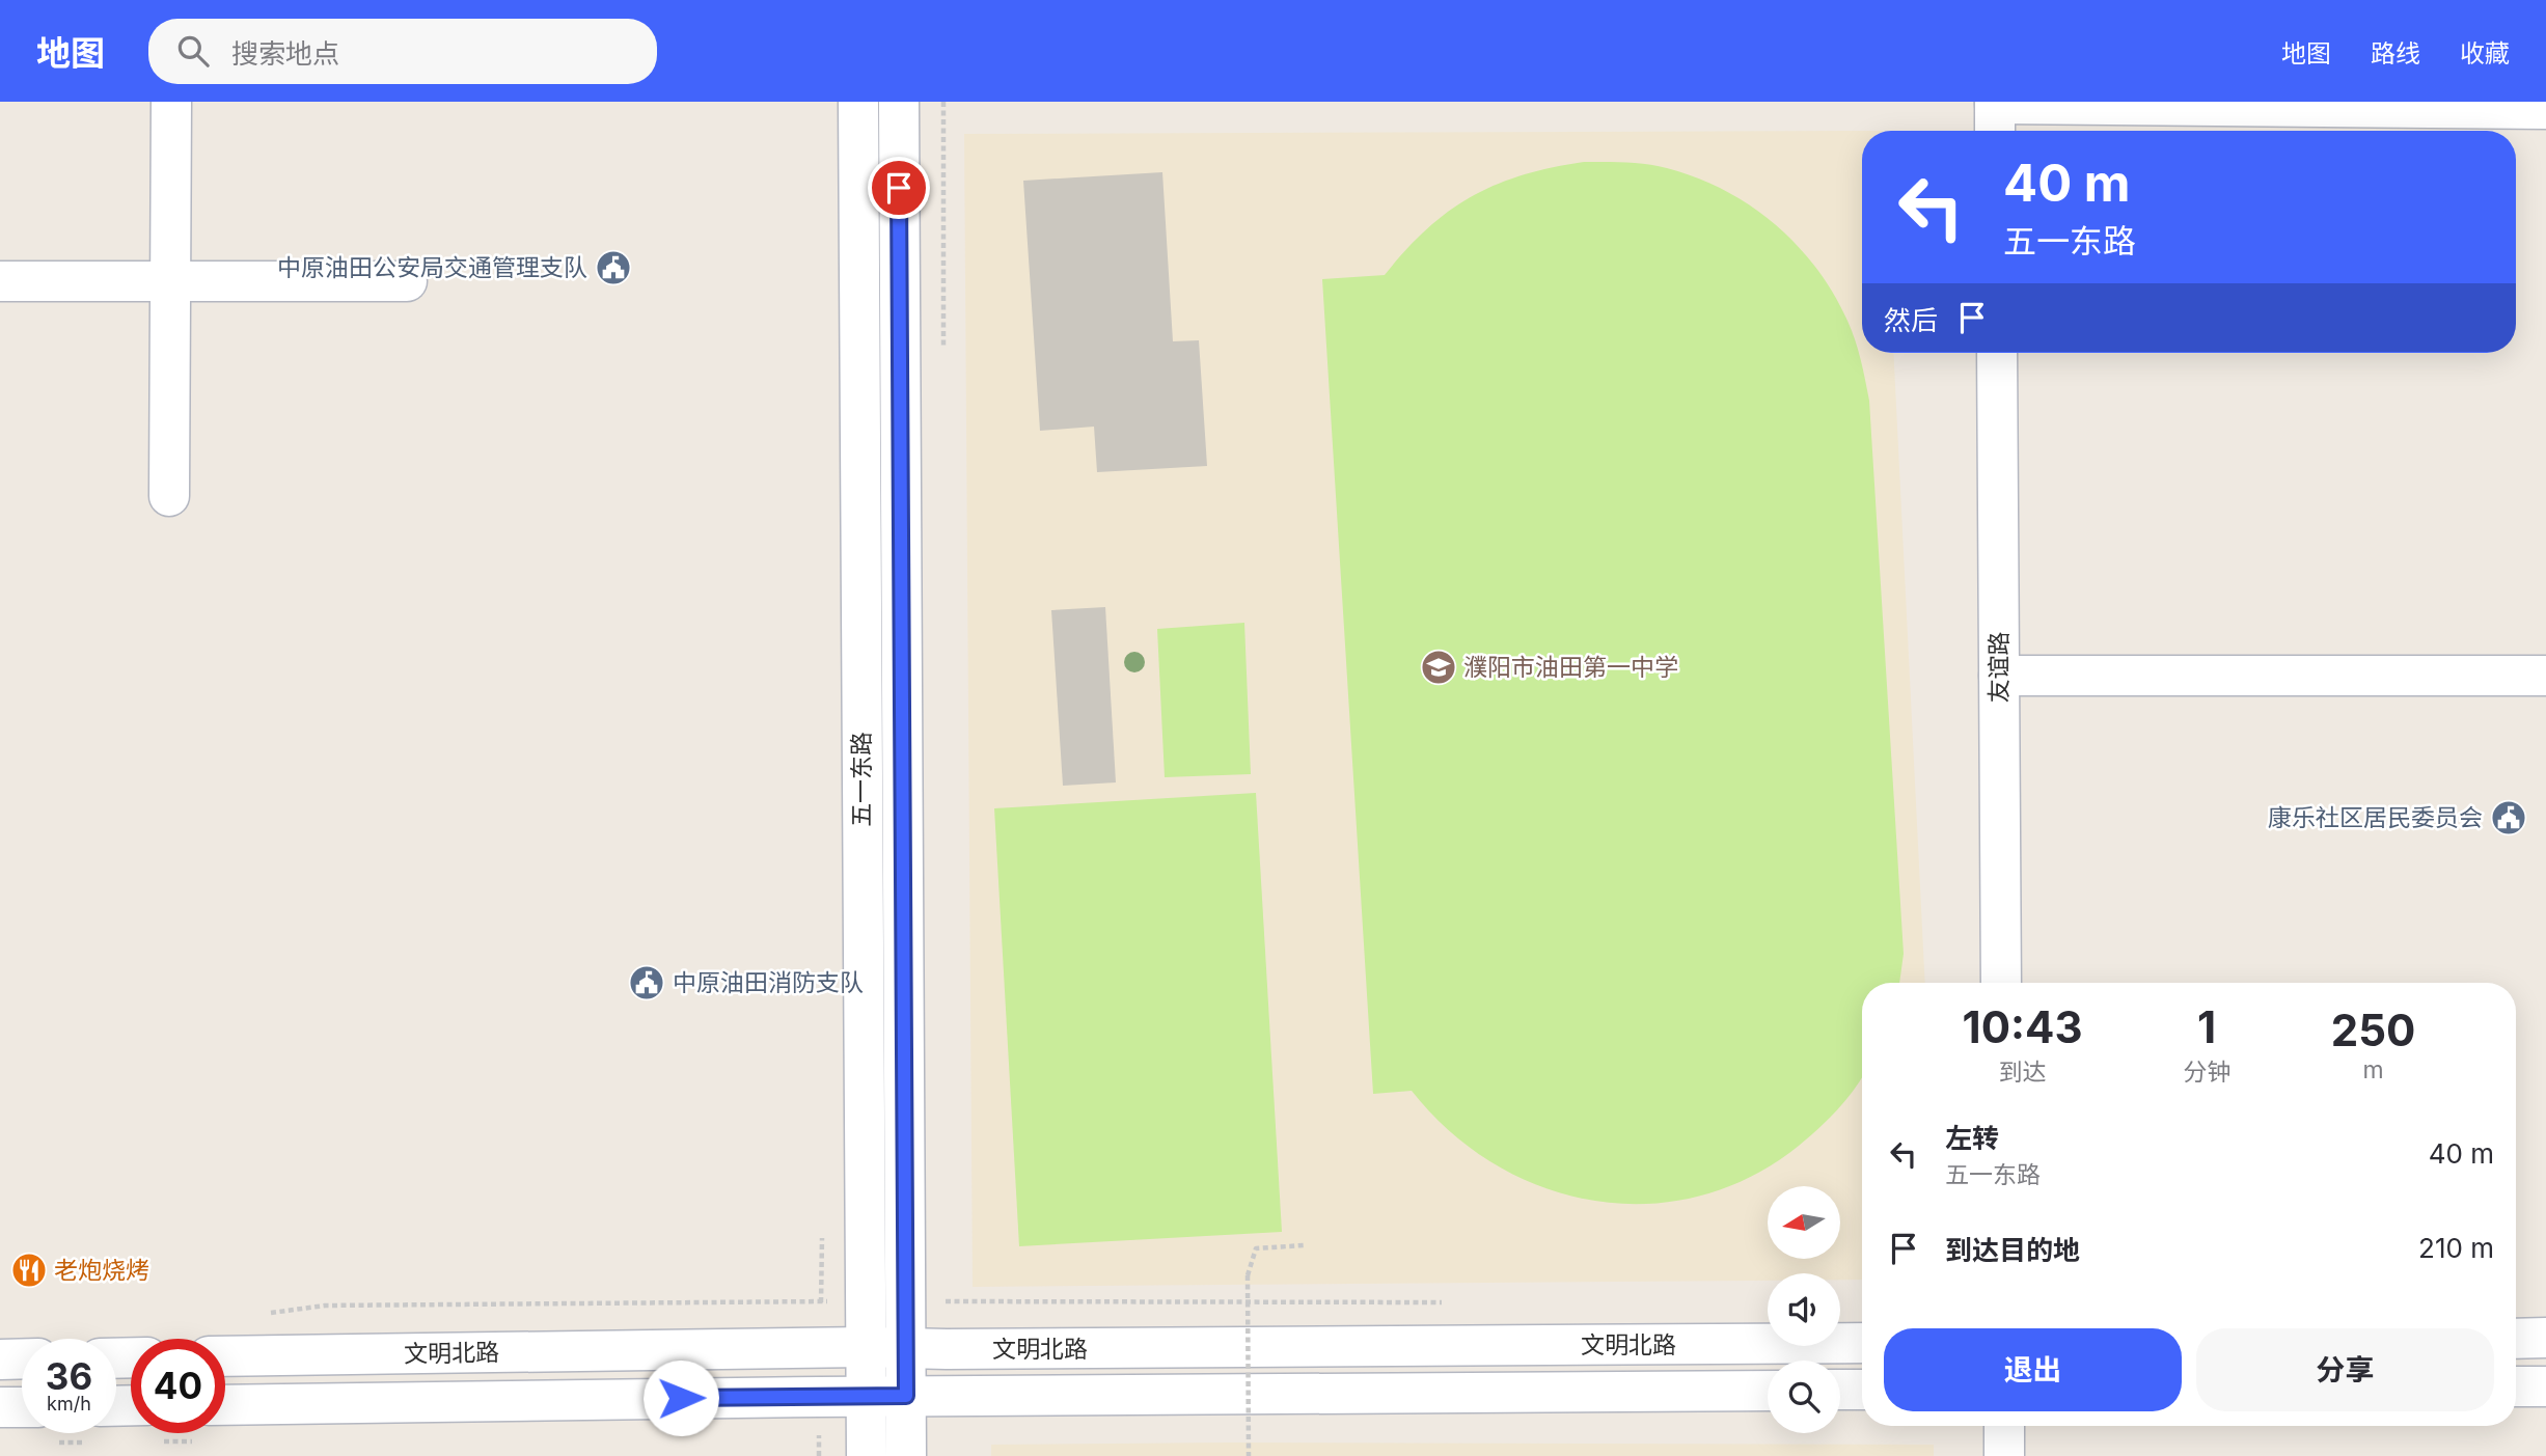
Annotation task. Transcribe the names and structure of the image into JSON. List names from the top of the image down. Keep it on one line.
{"streets":{"street":["友谊路","五一东路","文明北路"]},"crossings":[["五一东路","文明北路"]],"places":{"public building":["中原油田公安局交通管理支队","康乐社区居民委员会","中原油田消防支队"],"school or university":["濮阳市油田第一中学"],"restaurant":["老炮烧烤"]},"north":"left","page":{"header":"地图","search":"搜索地点","nav":["地图","路线","收藏"],"turn":["40 m","五一东路"],"then":"然后","eta":["10:43","到达","1","分钟","250","m"],"list":[{"name":"左转","note":"五一东路","value":"40 m"},{"name":"到达目的地","value":"210 m"}],"buttons":["退出","分享"],"speed":"36 km/h","limit":"40"}}
